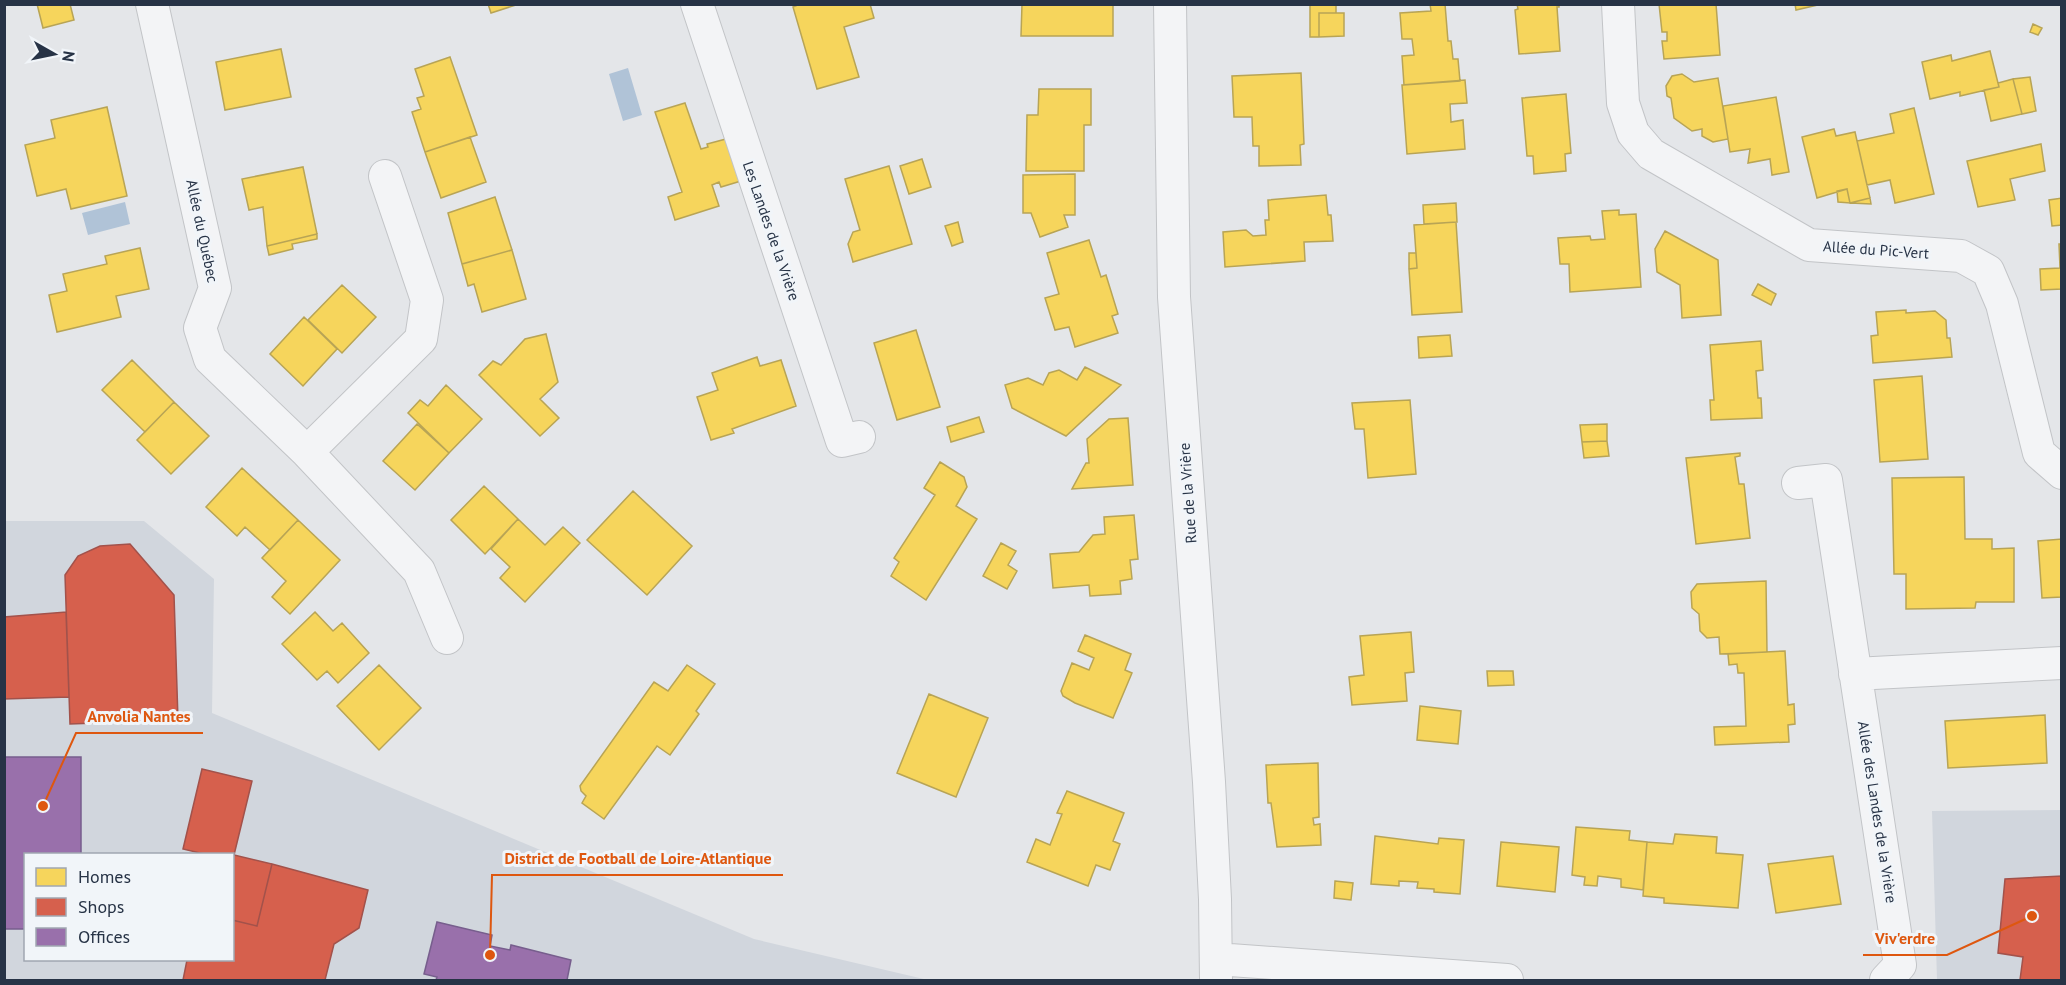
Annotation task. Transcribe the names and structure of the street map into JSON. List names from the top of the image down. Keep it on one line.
{"streets":{"street":["Allée du Québec","Les Landes de la Vrière","Allée du Pic-Vert","Rue de la Vrière","Allée des Landes de la Vrière"]},"places":["Anvolia Nantes","Viv'erdre","District de Football de Loire-Atlantique"],"legend":["Homes","Shops","Offices"],"north":"right"}
